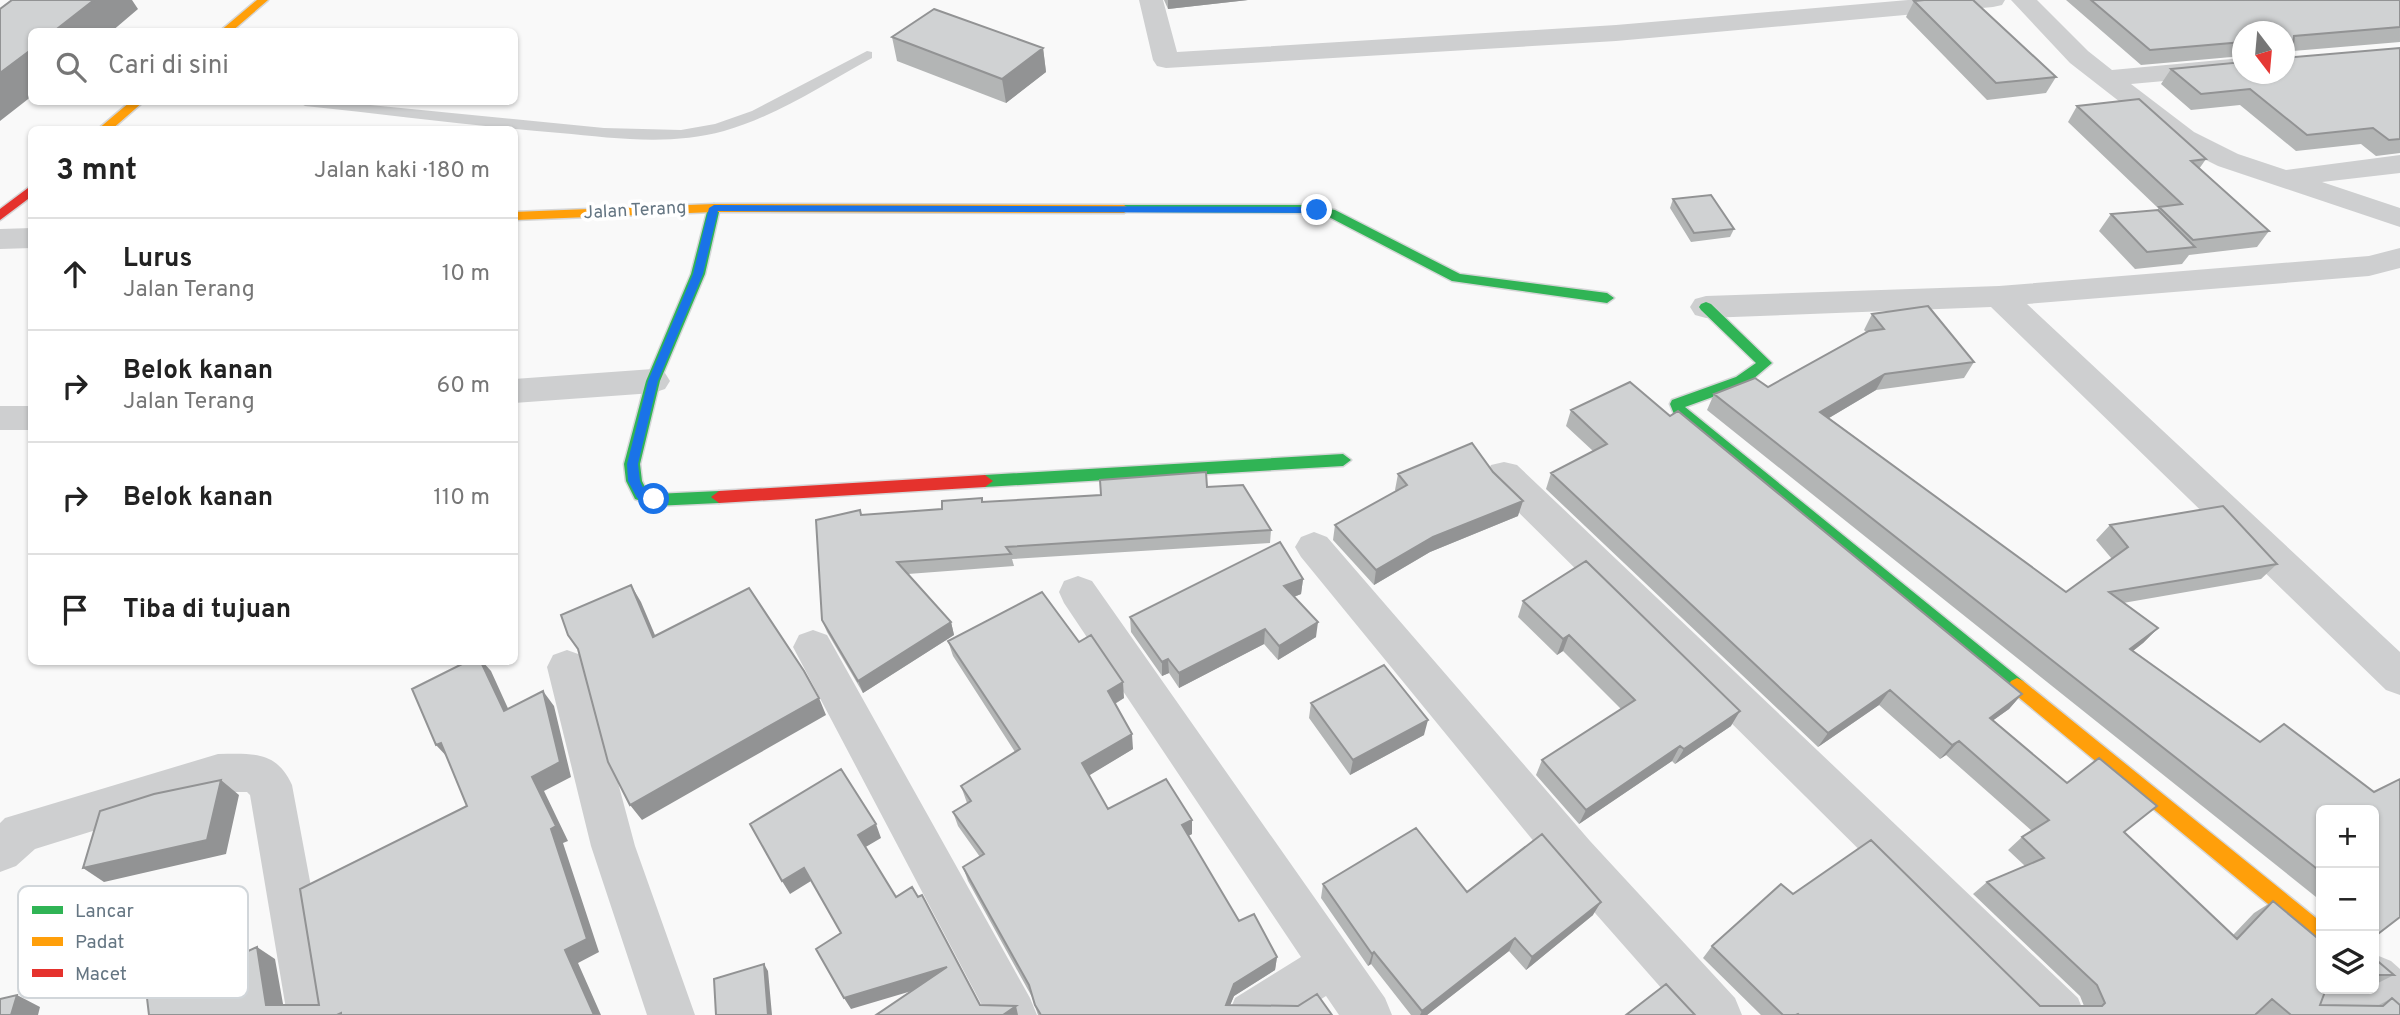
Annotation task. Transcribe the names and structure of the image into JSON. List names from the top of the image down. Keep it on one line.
{"streets":{"main road":["Jalan Terang"]},"legend":["Lancar","Padat","Macet"],"north":"bottom","page":{"search":"Cari di sini","heading":["3 mnt","Jalan kaki · 180 m"],"list":[["Lurus","Jalan Terang","10 m"],["Belok kanan","Jalan Terang","60 m"],["Belok kanan","110 m"],"Tiba di tujuan"],"map_buttons":["+","−"]}}
